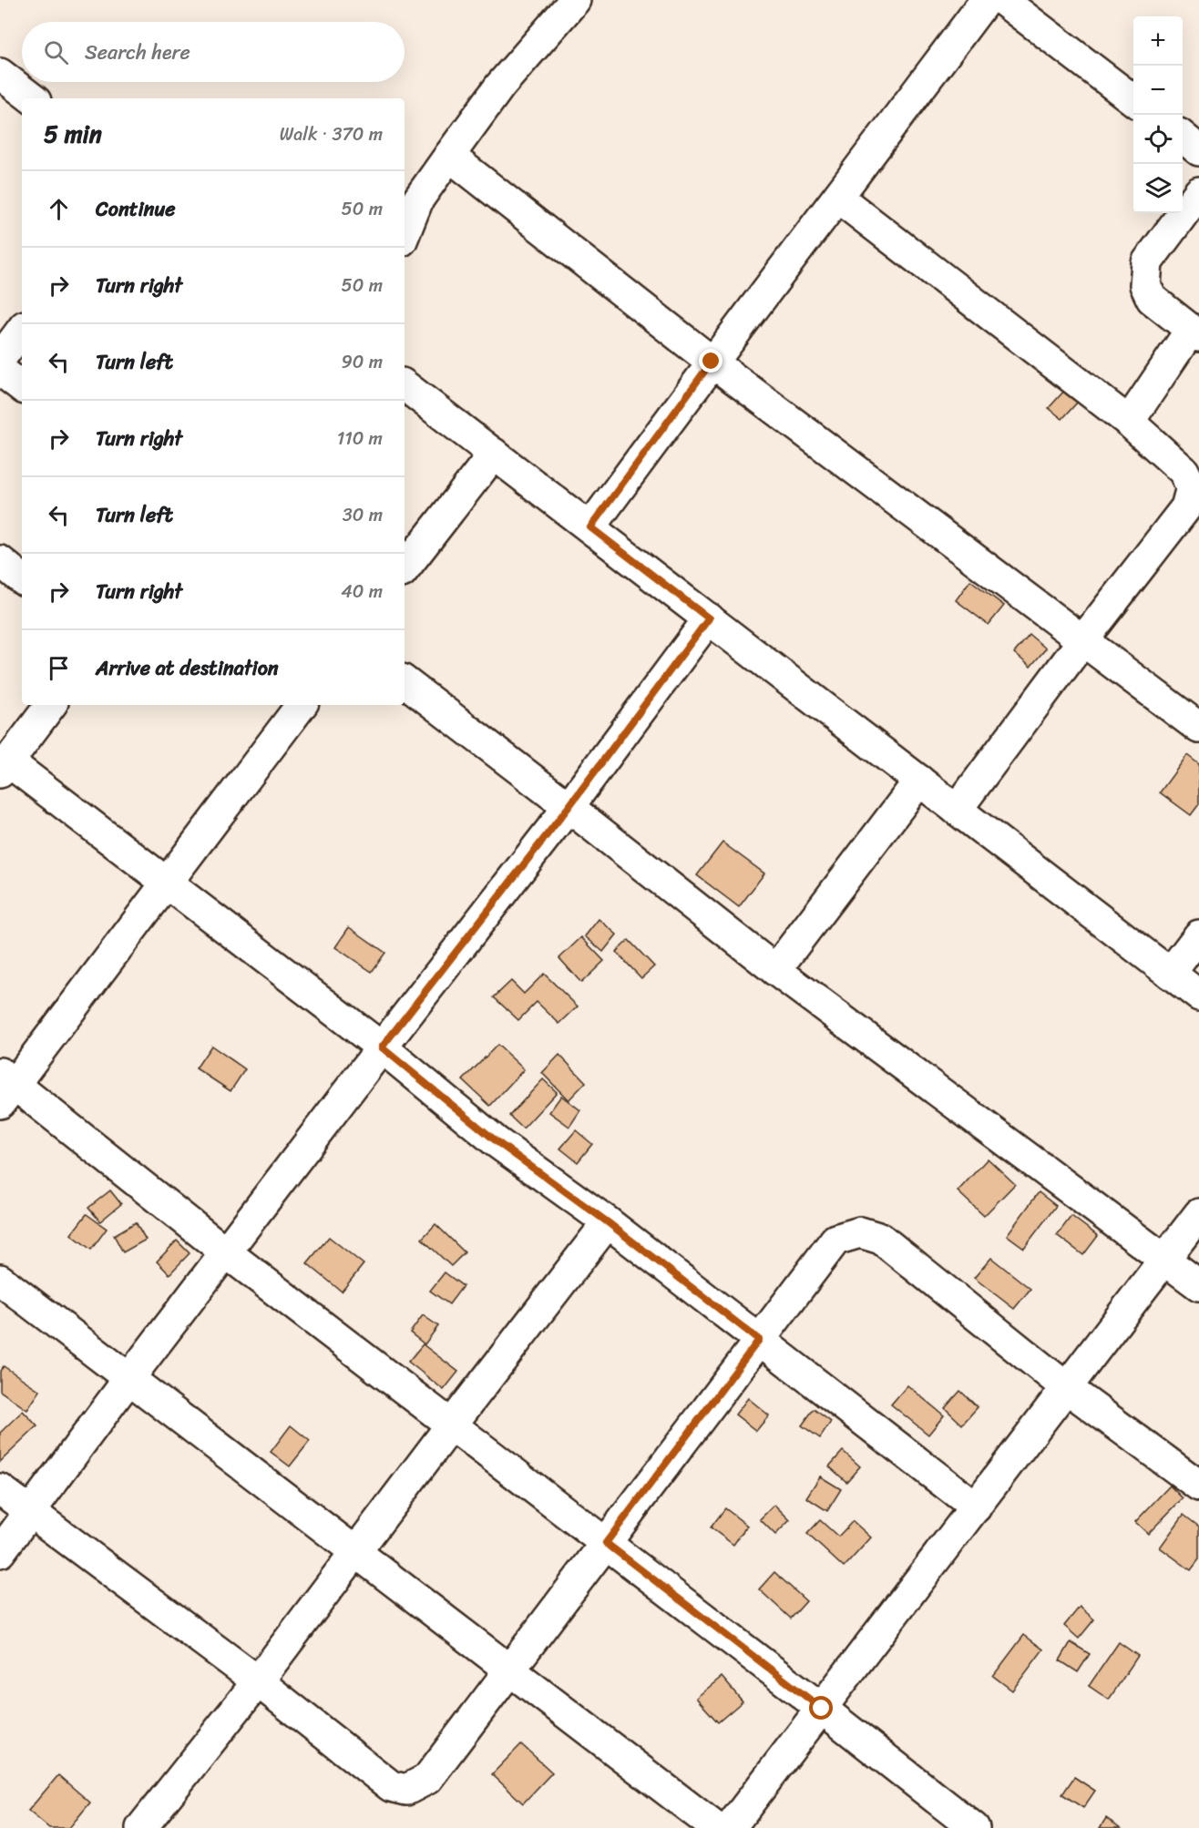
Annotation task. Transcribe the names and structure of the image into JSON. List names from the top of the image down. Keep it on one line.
{"page":{"map_buttons":["+","−"],"search":"Search here","heading":["5 min","Walk · 370 m"],"list":[["Continue","50 m"],["Turn right","50 m"],["Turn left","90 m"],["Turn right","110 m"],["Turn left","30 m"],["Turn right","40 m"],"Arrive at destination"]}}
